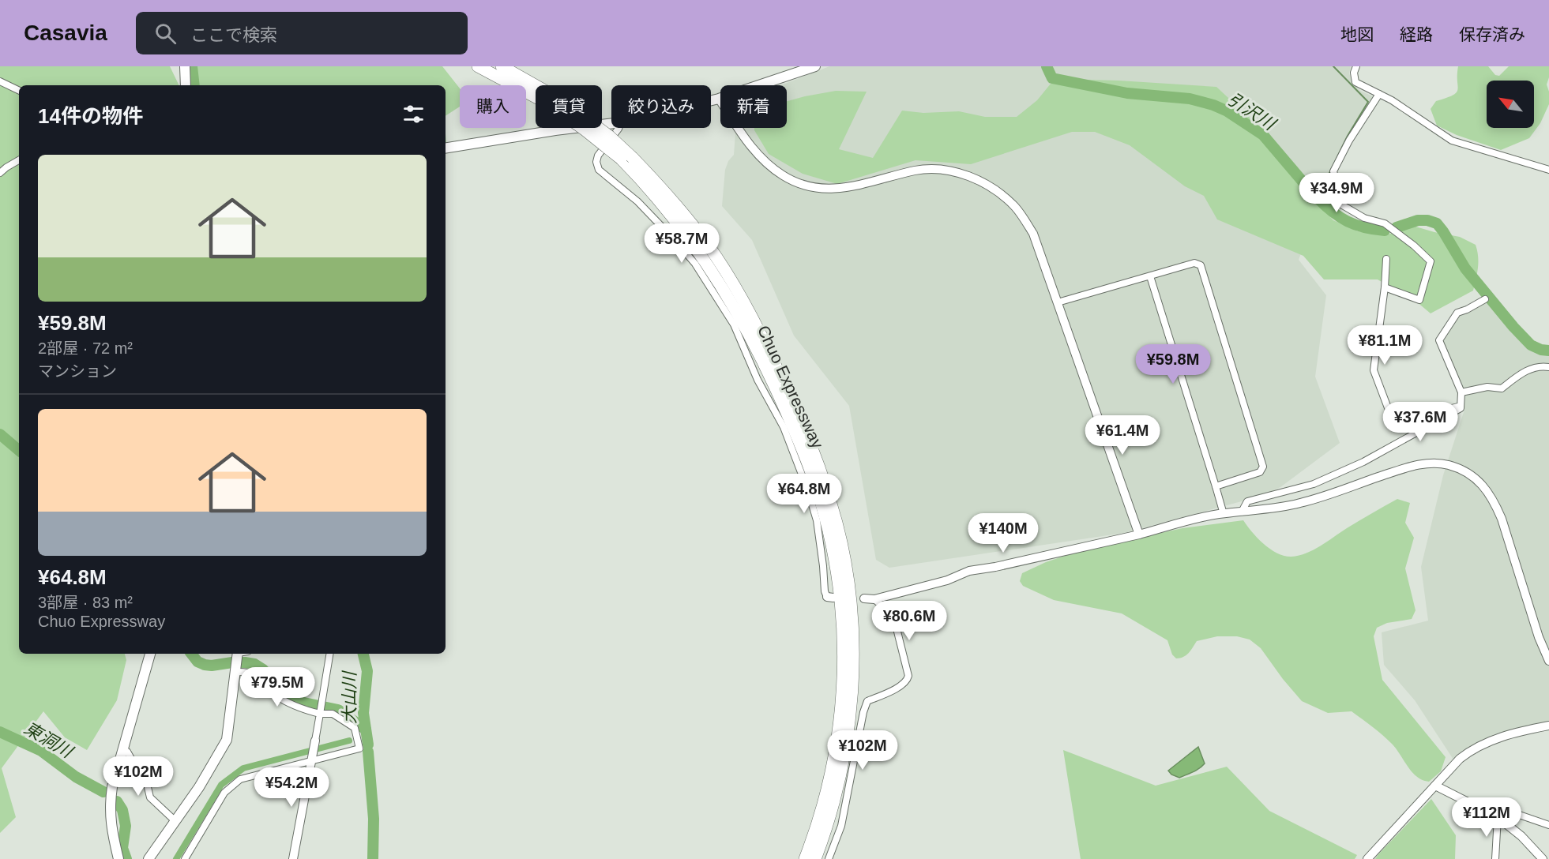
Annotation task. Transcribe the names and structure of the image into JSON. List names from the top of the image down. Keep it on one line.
{"streets":{"highway":["Chuo Expressway"]},"water":["引沢川","大山川","東洞川"],"north":"top left","page":{"header":"Casavia","search":"ここで検索","nav":["地図","経路","保存済み"],"chip":["購入","賃貸","絞り込み","新着"],"heading":"14件の物件","list":[{"name":"¥59.8M","note":"2部屋 · 72 m² · マンション"},{"name":"¥64.8M","note":"3部屋 · 83 m² · Chuo Expressway"}],"price":["¥34.9M","¥58.7M","¥81.1M","¥59.8M","¥37.6M","¥61.4M","¥64.8M","¥140M","¥80.6M","¥79.5M","¥102M","¥102M","¥54.2M","¥112M"]}}
